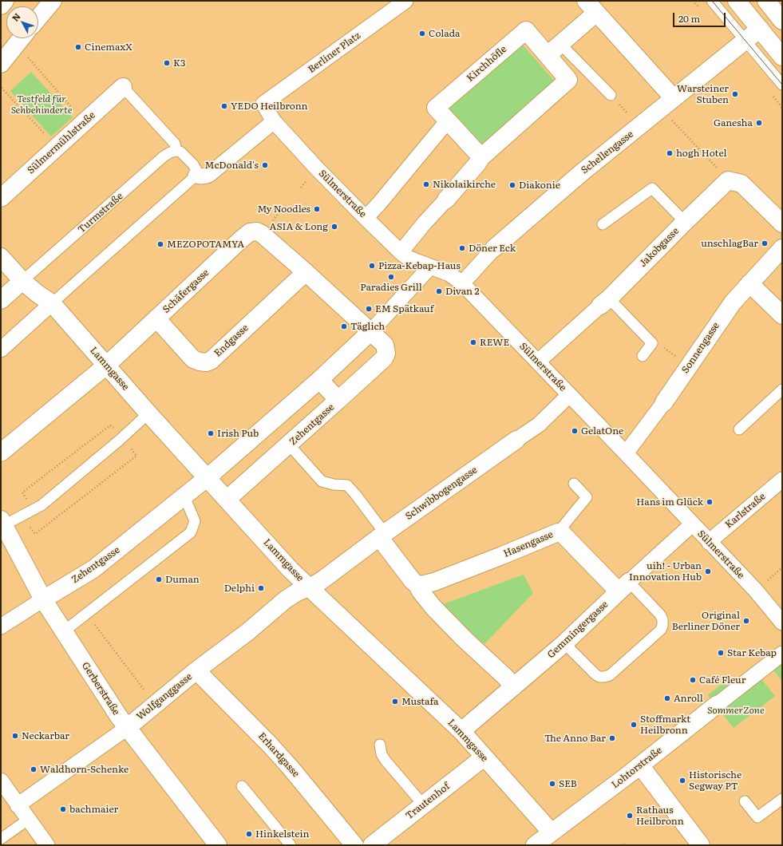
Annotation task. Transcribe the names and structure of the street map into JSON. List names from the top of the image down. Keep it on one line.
{"streets":{"street":["Berliner Platz","Kirchhöfle","Sülmermühlstraße","Schellengasse","Sülmerstraße","Turmstraße","Jakobgasse","Schäfergasse","Endgasse","Sonnengasse","Lammgasse","Zehentgasse","Schwibbogengasse","Karlstraße","Hasengasse","Gemmingergasse","Gerberstraße","Wolfganggasse","Erhardgasse","Lohtorstraße","Trautenhof"]},"crossings":[["Berliner Platz","Sülmerstraße"],["Kirchhöfle","Sülmerstraße"],["Schellengasse","Sülmerstraße"],["Sülmerstraße","Jakobgasse"],["Sülmerstraße","Sonnengasse"],["Sülmerstraße","Zehentgasse"],["Sülmerstraße","Schwibbogengasse"],["Sülmerstraße","Karlstraße"],["Sülmerstraße","Gemmingergasse"],["Turmstraße","Lammgasse"],["Schäfergasse","Endgasse"],["Schäfergasse","Lammgasse"],["Schäfergasse","Zehentgasse"],["Lammgasse","Zehentgasse"],["Lammgasse","Schwibbogengasse"],["Lammgasse","Gemmingergasse"],["Lammgasse","Wolfganggasse"],["Lammgasse","Lohtorstraße"],["Lammgasse","Trautenhof"],["Zehentgasse","Gerberstraße"],["Schwibbogengasse","Wolfganggasse"],["Hasengasse","Gemmingergasse"],["Gerberstraße","Wolfganggasse"],["Wolfganggasse","Erhardgasse"]],"parks":["Testfeld für Sehbehinderte","SommerZone"],"places":["Colada","CinemaxX","K3","Warsteiner Stuben","YEDO Heilbronn","Ganesha","hogh Hotel","McDonald's","Nikolaikirche","Diakonie","My Noodles","ASIA & Long","unschlagBar","MEZOPOTAMYA","Döner Eck","Pizza-Kebap-Haus","Paradies Grill","Divan 2","EM Spätkauf","Täglich","REWE","GelatOne","Irish Pub","Hans im Glück","uih! - Urban Innovation Hub","Duman","Delphi","Original Berliner Döner","Star Kebap","Café Fleur","Anroll","Mustafa","Stoffmarkt Heilbronn","Neckarbar","The Anno Bar","Waldhorn-Schenke","Historische Segway PT","SEB","bachmaier","Rathaus Heilbronn","Hinkelstein"],"scale_bar":"20 m","north":"top left"}
